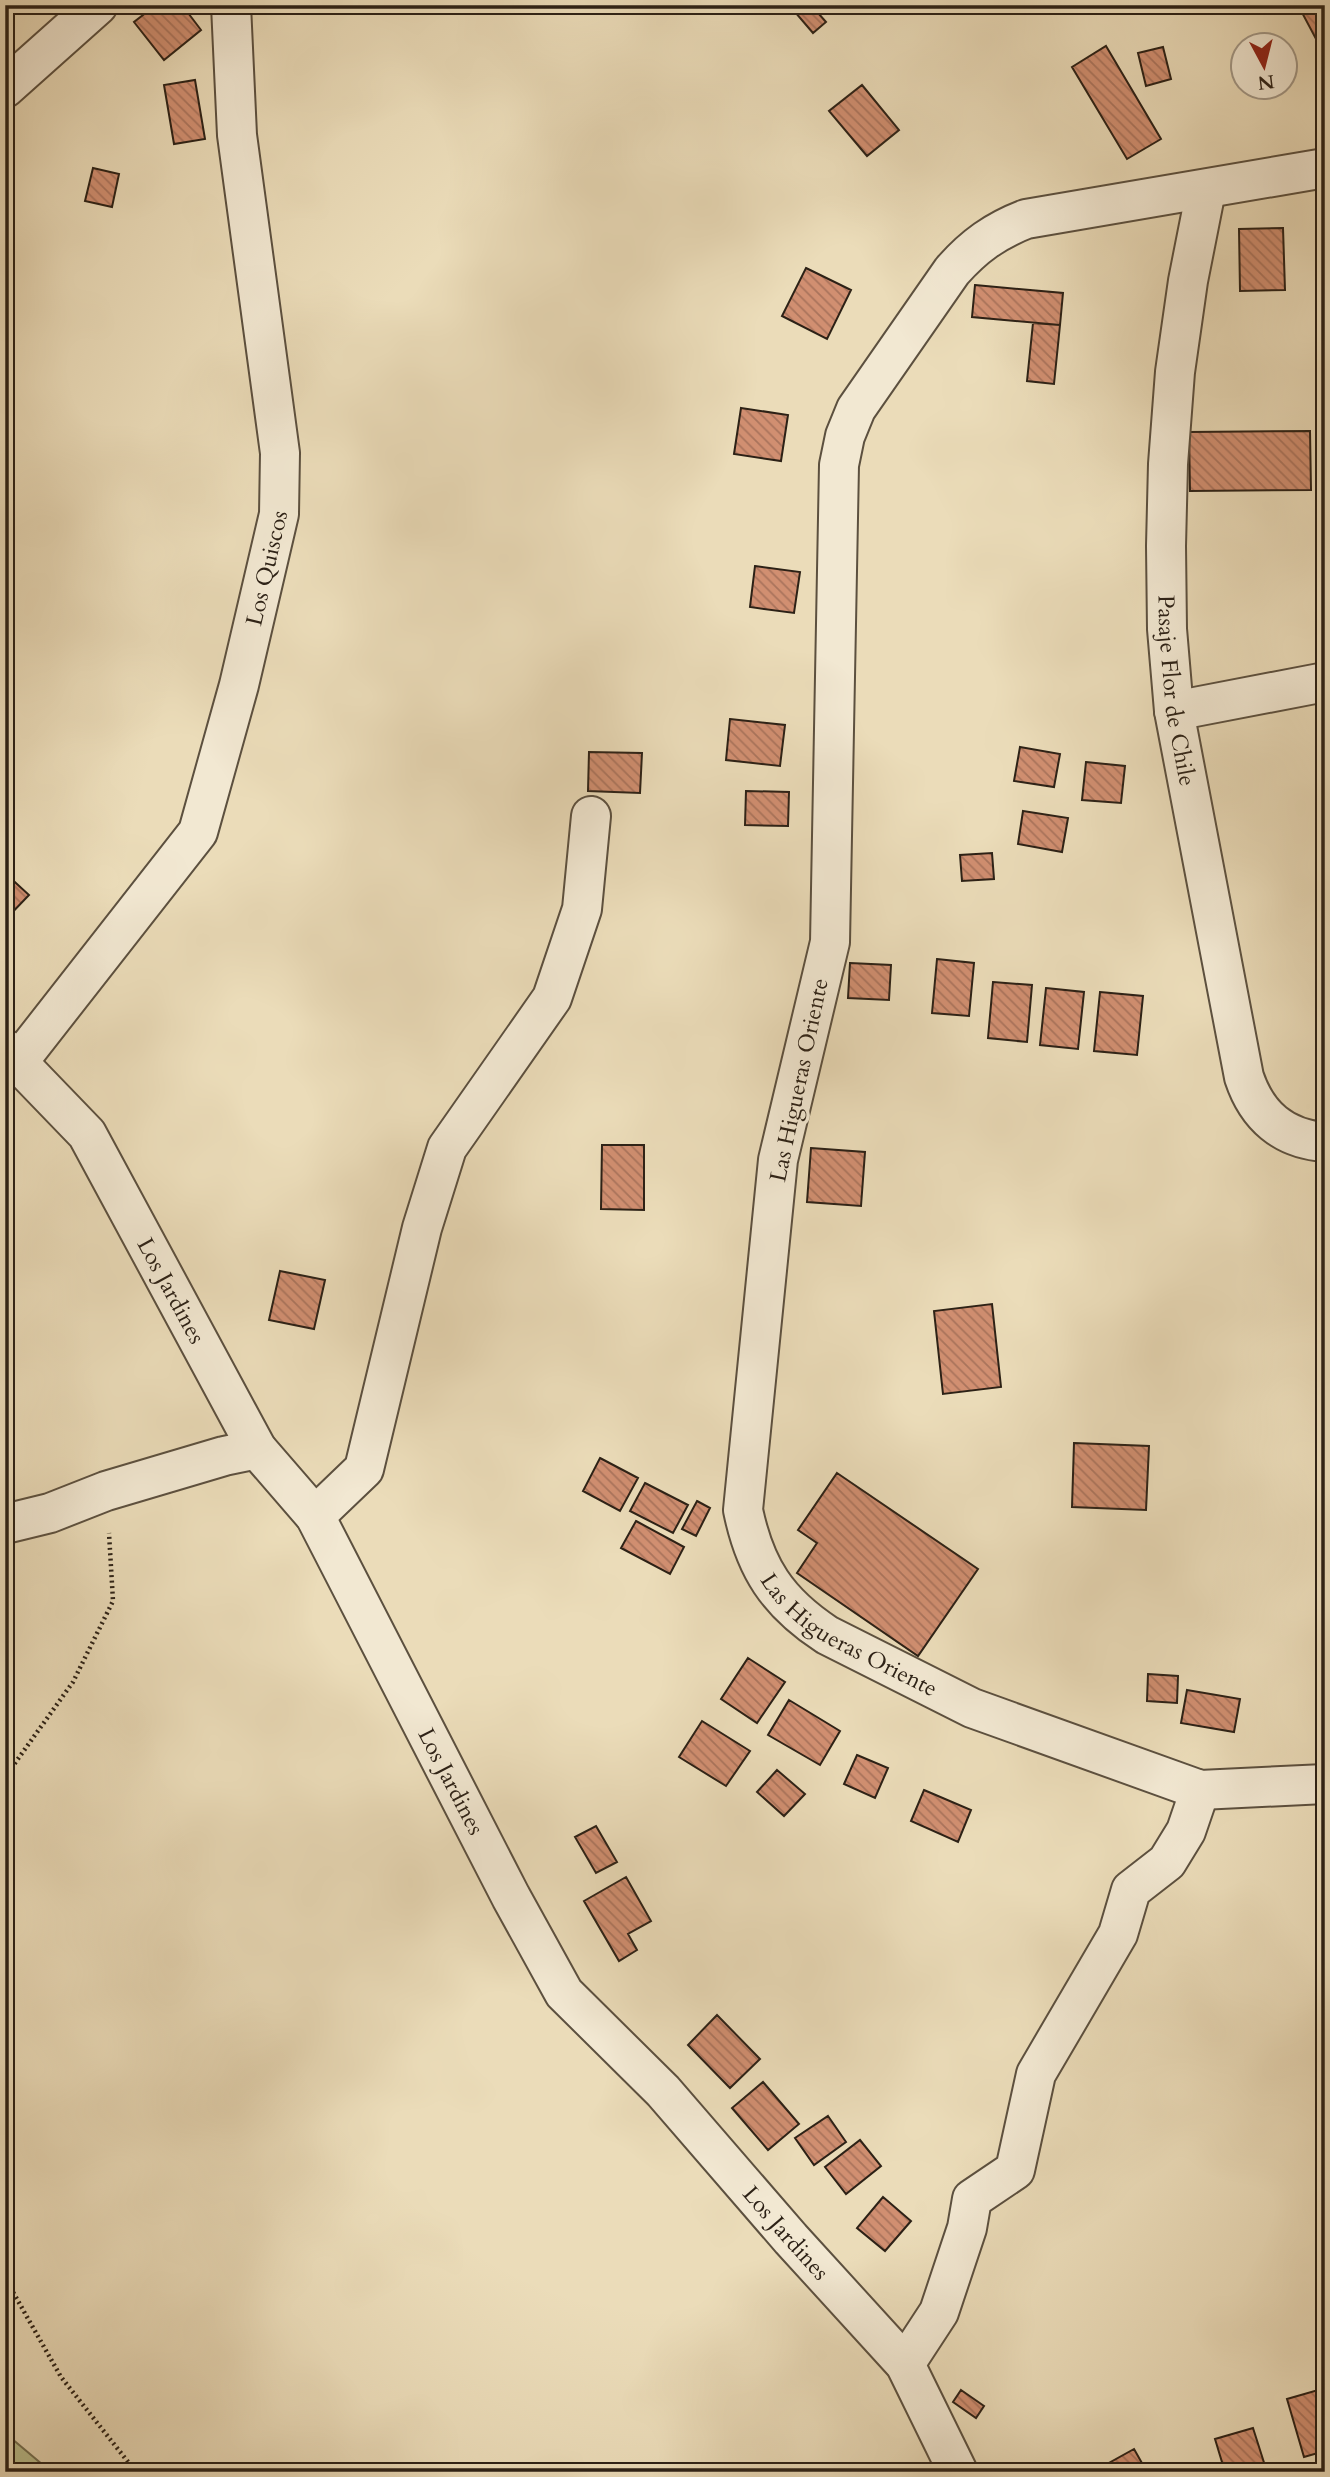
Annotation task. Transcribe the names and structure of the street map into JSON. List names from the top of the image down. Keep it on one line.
{"streets":{"street":["Los Quiscos","Pasaje Flor de Chile","Las Higueras Oriente","Los Jardines"]},"crossings":[["Los Quiscos","Los Jardines"],["Pasaje Flor de Chile","Las Higueras Oriente"]],"north":"bottom"}
